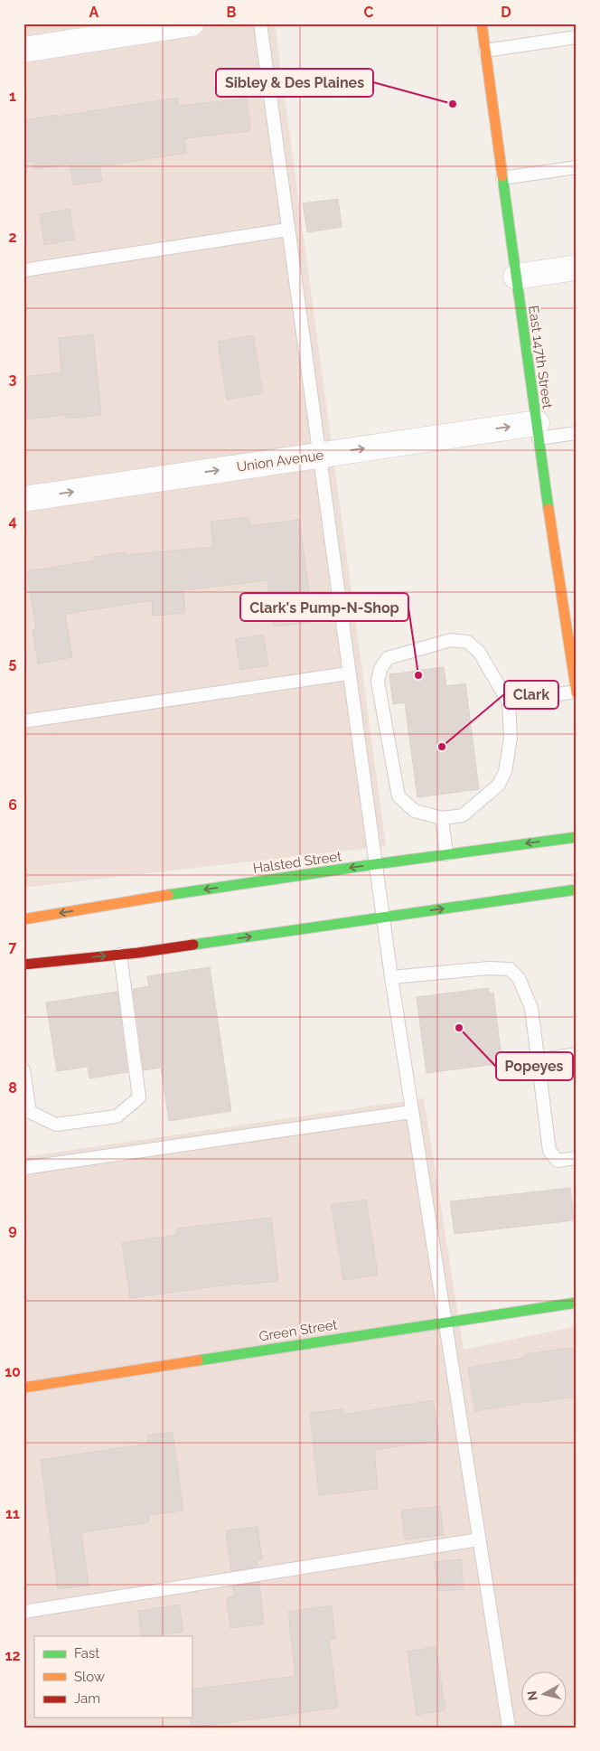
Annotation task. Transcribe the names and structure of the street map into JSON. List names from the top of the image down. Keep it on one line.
{"streets":{"main road":["East 147th Street","Halsted Street","Green Street"],"street":["Union Avenue"]},"crossings":[["East 147th Street","Union Avenue"]],"one_way":["Union Avenue"],"places":["Sibley & Des Plaines","Clark's Pump-N-Shop","Clark","Popeyes"],"legend":["Fast","Slow","Jam"],"north":"left","grid":{"columns":["A","B","C","D"],"rows":["1","2","3","4","5","6","7","8","9","10","11","12"]}}
